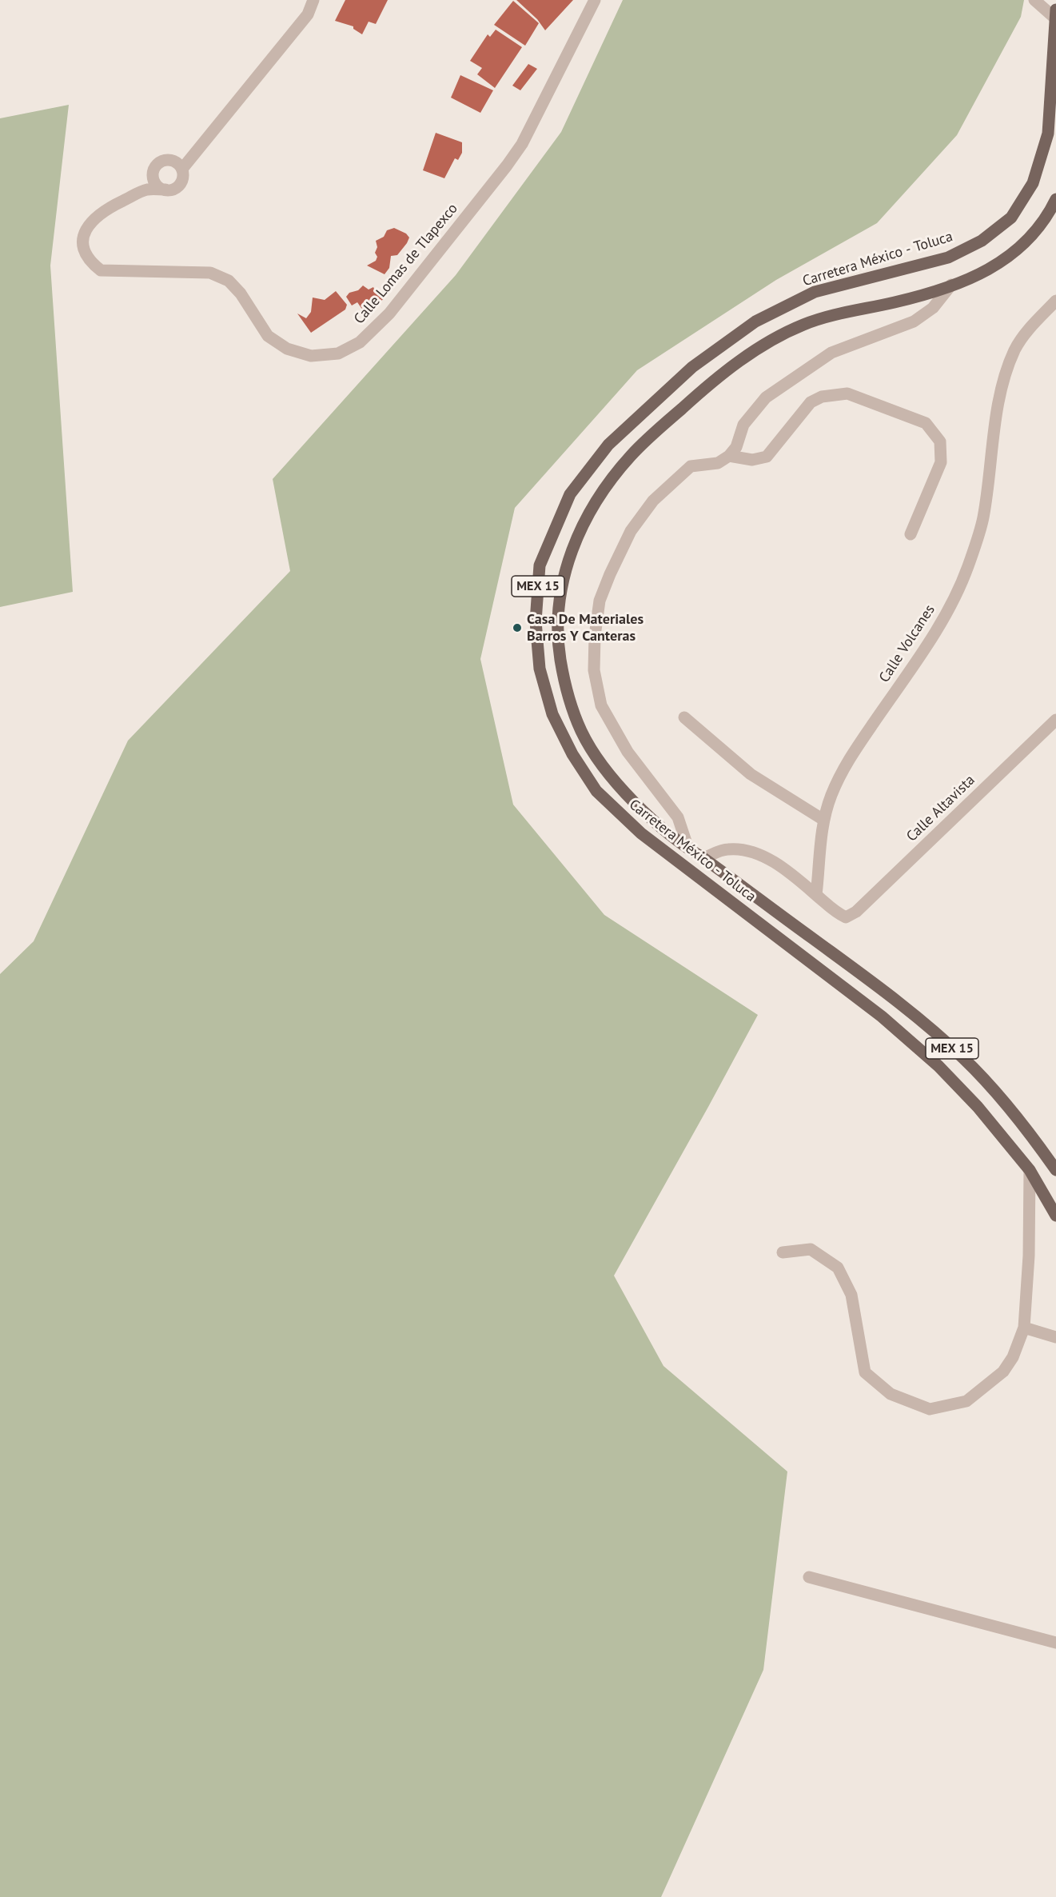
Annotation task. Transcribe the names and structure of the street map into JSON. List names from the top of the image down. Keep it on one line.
{"streets":{"main road":["Carretera México - Toluca","MEX 15"],"street":["Calle Lomas de Tlapexco","Calle Volcanes","Calle Altavista"]},"crossings":[["Calle Volcanes","Calle Altavista"]],"places":["Casa De Materiales Barros Y Canteras"]}
